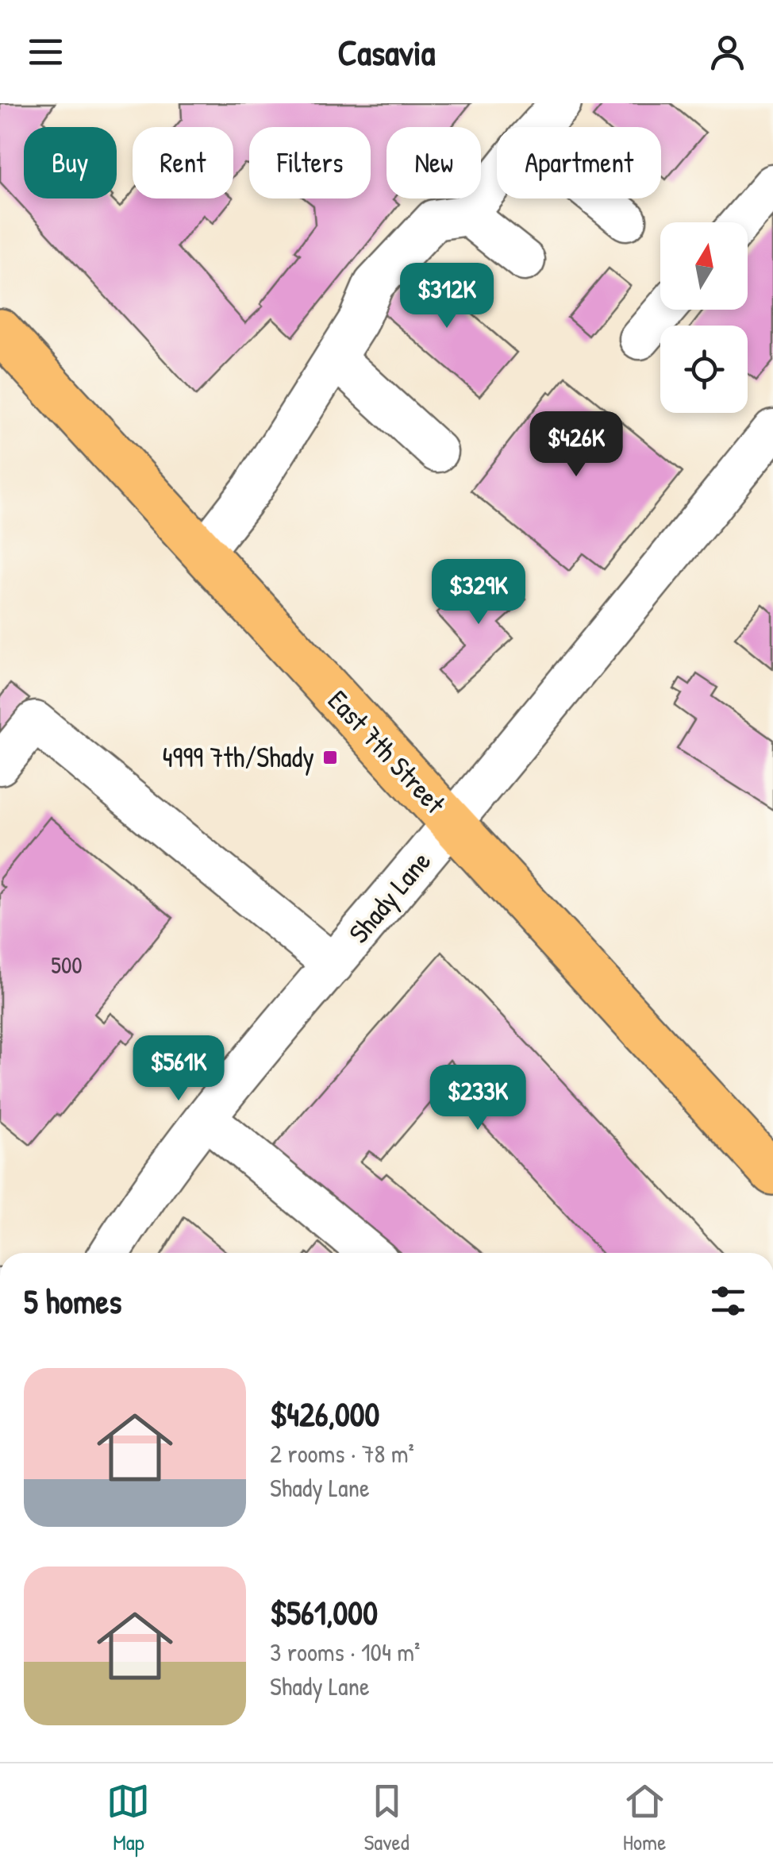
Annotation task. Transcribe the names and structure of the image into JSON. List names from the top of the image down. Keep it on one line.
{"streets":{"main road":["East 7th Street"],"street":["Shady Lane"]},"crossings":[["East 7th Street","Shady Lane"]],"places":{"transit":["4999 7th/Shady"]},"house_numbers":["500"],"north":"top","page":{"header":"Casavia","chip":["Buy","Rent","Filters","New","Apartment"],"price":["$312K","$426K","$329K","$561K","$233K"],"heading":"5 homes","list":[{"name":"$426,000","note":"2 rooms · 78 m² · Shady Lane"},{"name":"$561,000","note":"3 rooms · 104 m² · Shady Lane"}],"tabs":["Map","Saved","Home"]}}
